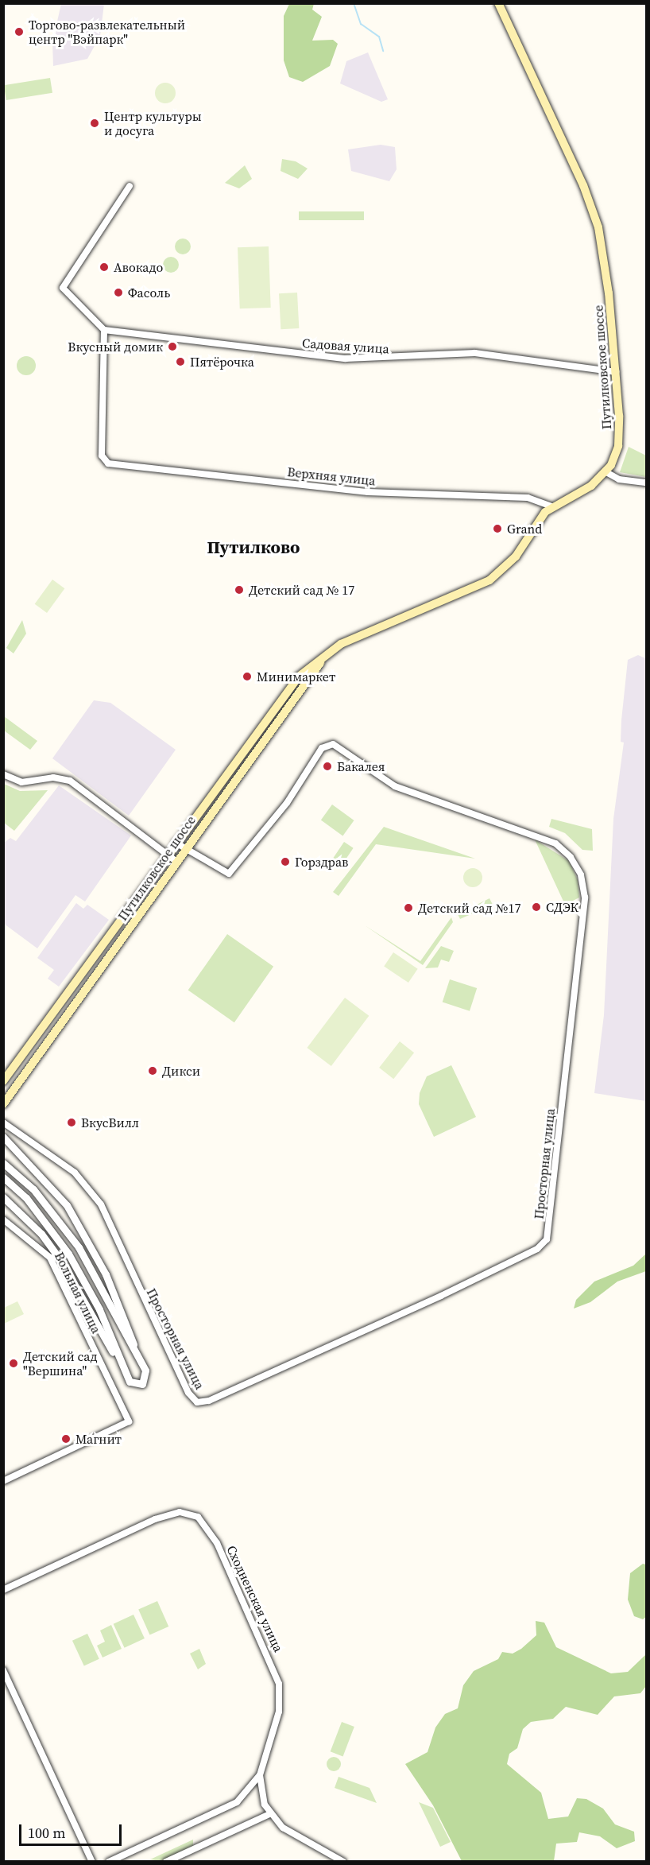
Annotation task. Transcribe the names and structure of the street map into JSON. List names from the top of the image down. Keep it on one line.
{"streets":{"main road":["Путилковское шоссе"],"street":["Садовая улица","Верхняя улица","Просторная улица","Вольная улица","Сходненская улица"]},"crossings":[["Садовая улица","Путилковское шоссе"],["Садовая улица","Верхняя улица"],["Путилковское шоссе","Верхняя улица"],["Путилковское шоссе","Просторная улица"]],"districts":["Путилково"],"places":["Торгово-развлекательный центр \"Вэйпарк\"","Центр культуры и досуга","Авокадо","Фасоль","Вкусный домик","Пятёрочка","Grand","Детский сад № 17","Минимаркет","Бакалея","Горздрав","СДЭК","Детский сад №17","Дикси","ВкусВилл","Детский сад \"Вершина\"","Магнит"],"scale_bar":"100 m"}
